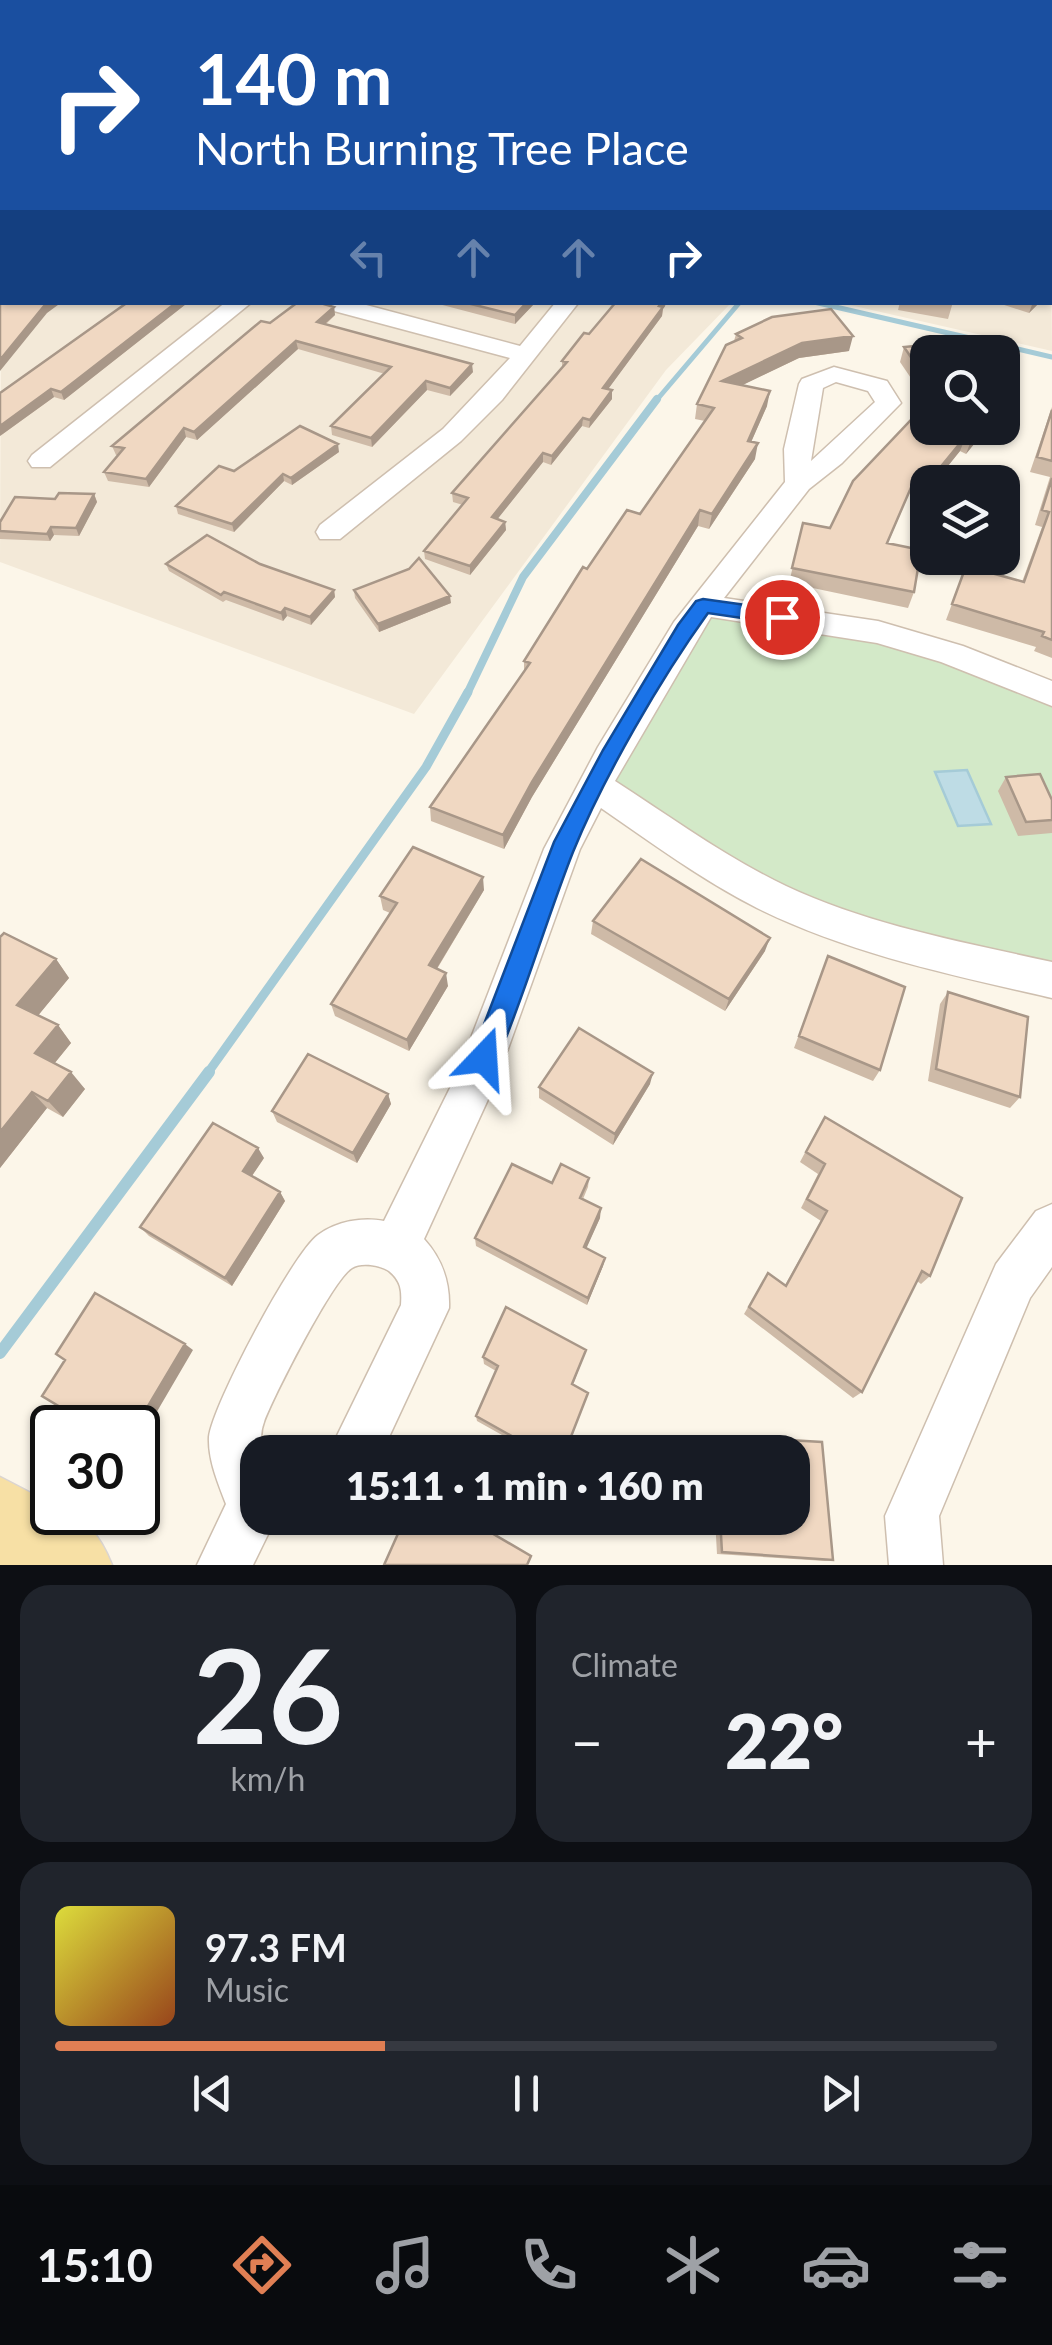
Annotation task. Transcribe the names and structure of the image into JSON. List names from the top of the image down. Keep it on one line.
{"page":{"turn":["140 m","North Burning Tree Place"],"limit":"30","trip":"15:11 · 1 min · 160 m","tile":[["26","km/h"],"Climate"],"heat":["−","22°","+"],"song":["97.3 FM","Music"],"tabs":"15:10"}}
